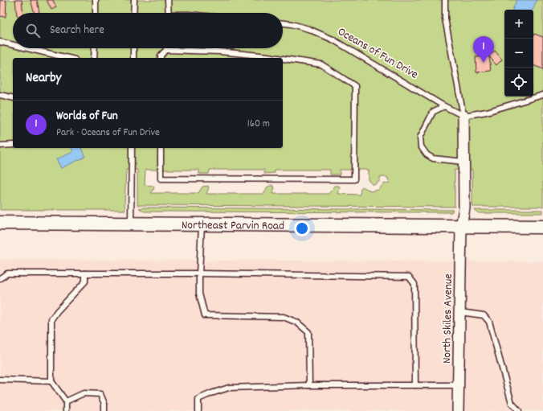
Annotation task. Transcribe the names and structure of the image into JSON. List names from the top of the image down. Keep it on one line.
{"streets":{"street":["Northeast Parvin Road","North Skiles Avenue"],"lane":["Oceans of Fun Drive"]},"crossings":[["Northeast Parvin Road","North Skiles Avenue"]],"page":{"map_buttons":["+","−"],"search":"Search here","pins":"1","heading":"Nearby","list":[{"mark":"1","name":"Worlds of Fun","note":"Park · Oceans of Fun Drive","value":"160 m"}]}}
